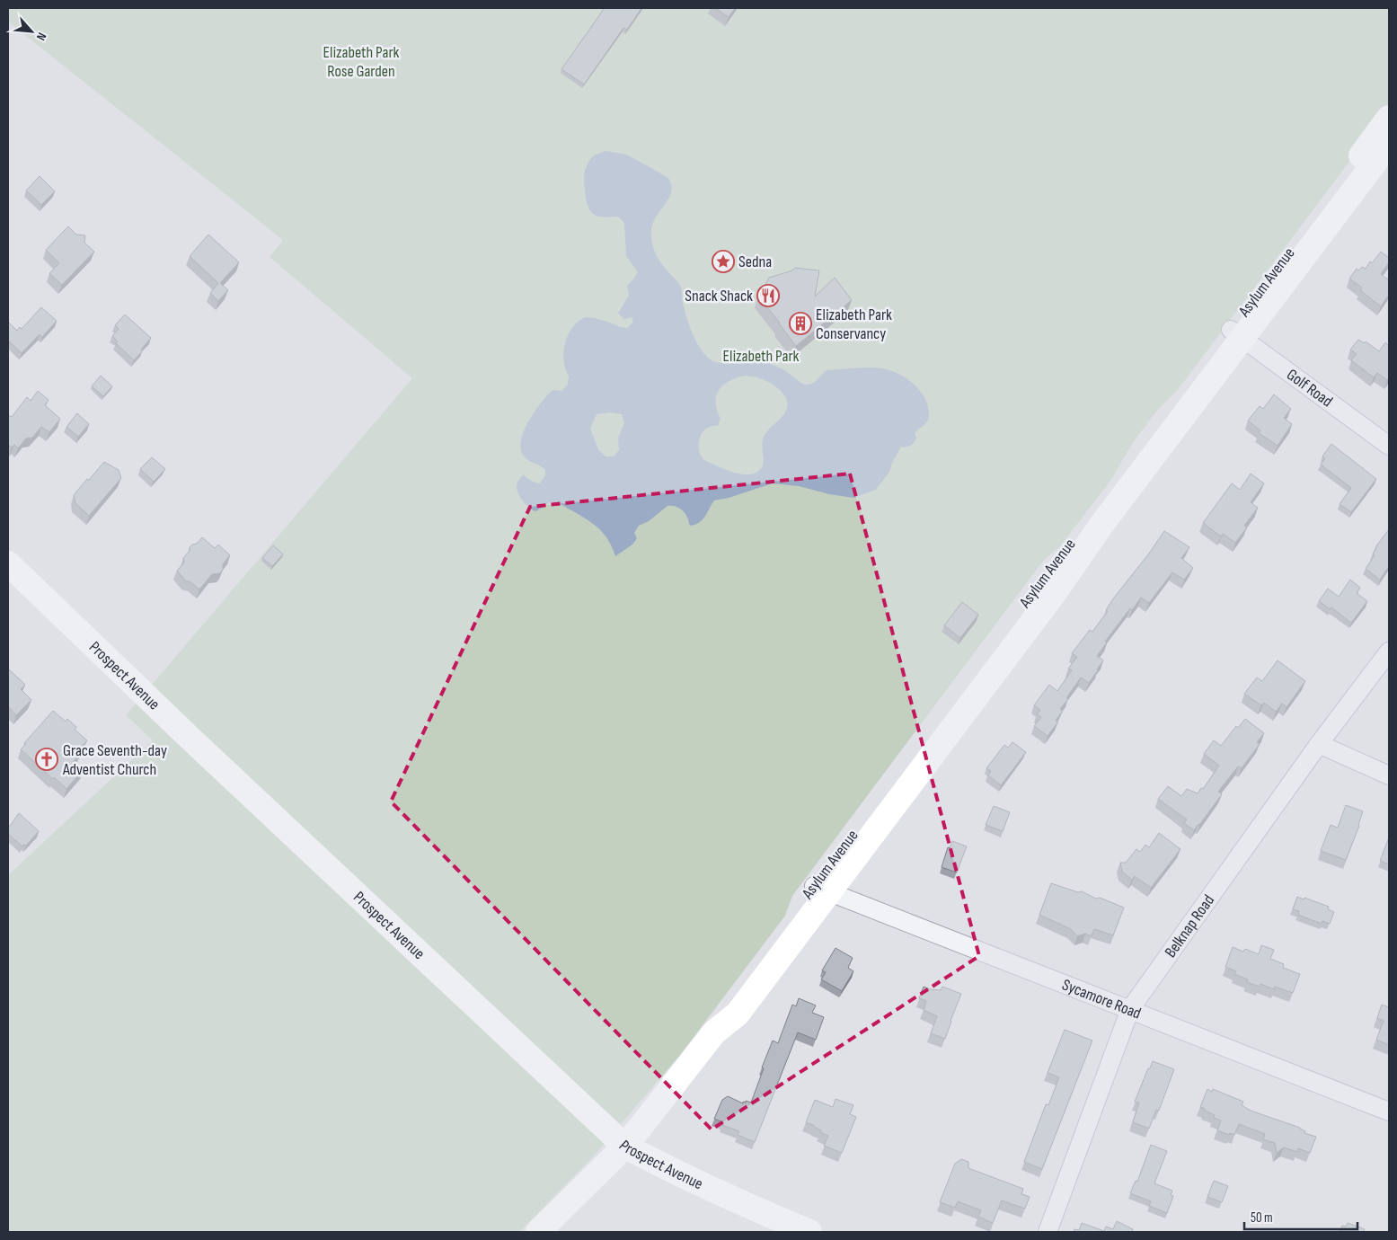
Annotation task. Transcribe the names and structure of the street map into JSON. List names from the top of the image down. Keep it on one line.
{"streets":{"main road":["Asylum Avenue","Prospect Avenue"],"street":["Golf Road","Belknap Road","Sycamore Road"]},"crossings":[["Asylum Avenue","Golf Road"],["Asylum Avenue","Prospect Avenue"],["Asylum Avenue","Sycamore Road"],["Belknap Road","Sycamore Road"]],"parks":["Elizabeth Park Rose Garden","Elizabeth Park"],"places":{"place":["Sedna"],"restaurant":["Snack Shack"],"building":["Elizabeth Park Conservancy"],"church":["Grace Seventh-day Adventist Church"]},"scale_bar":"50 m","north":"bottom right"}
